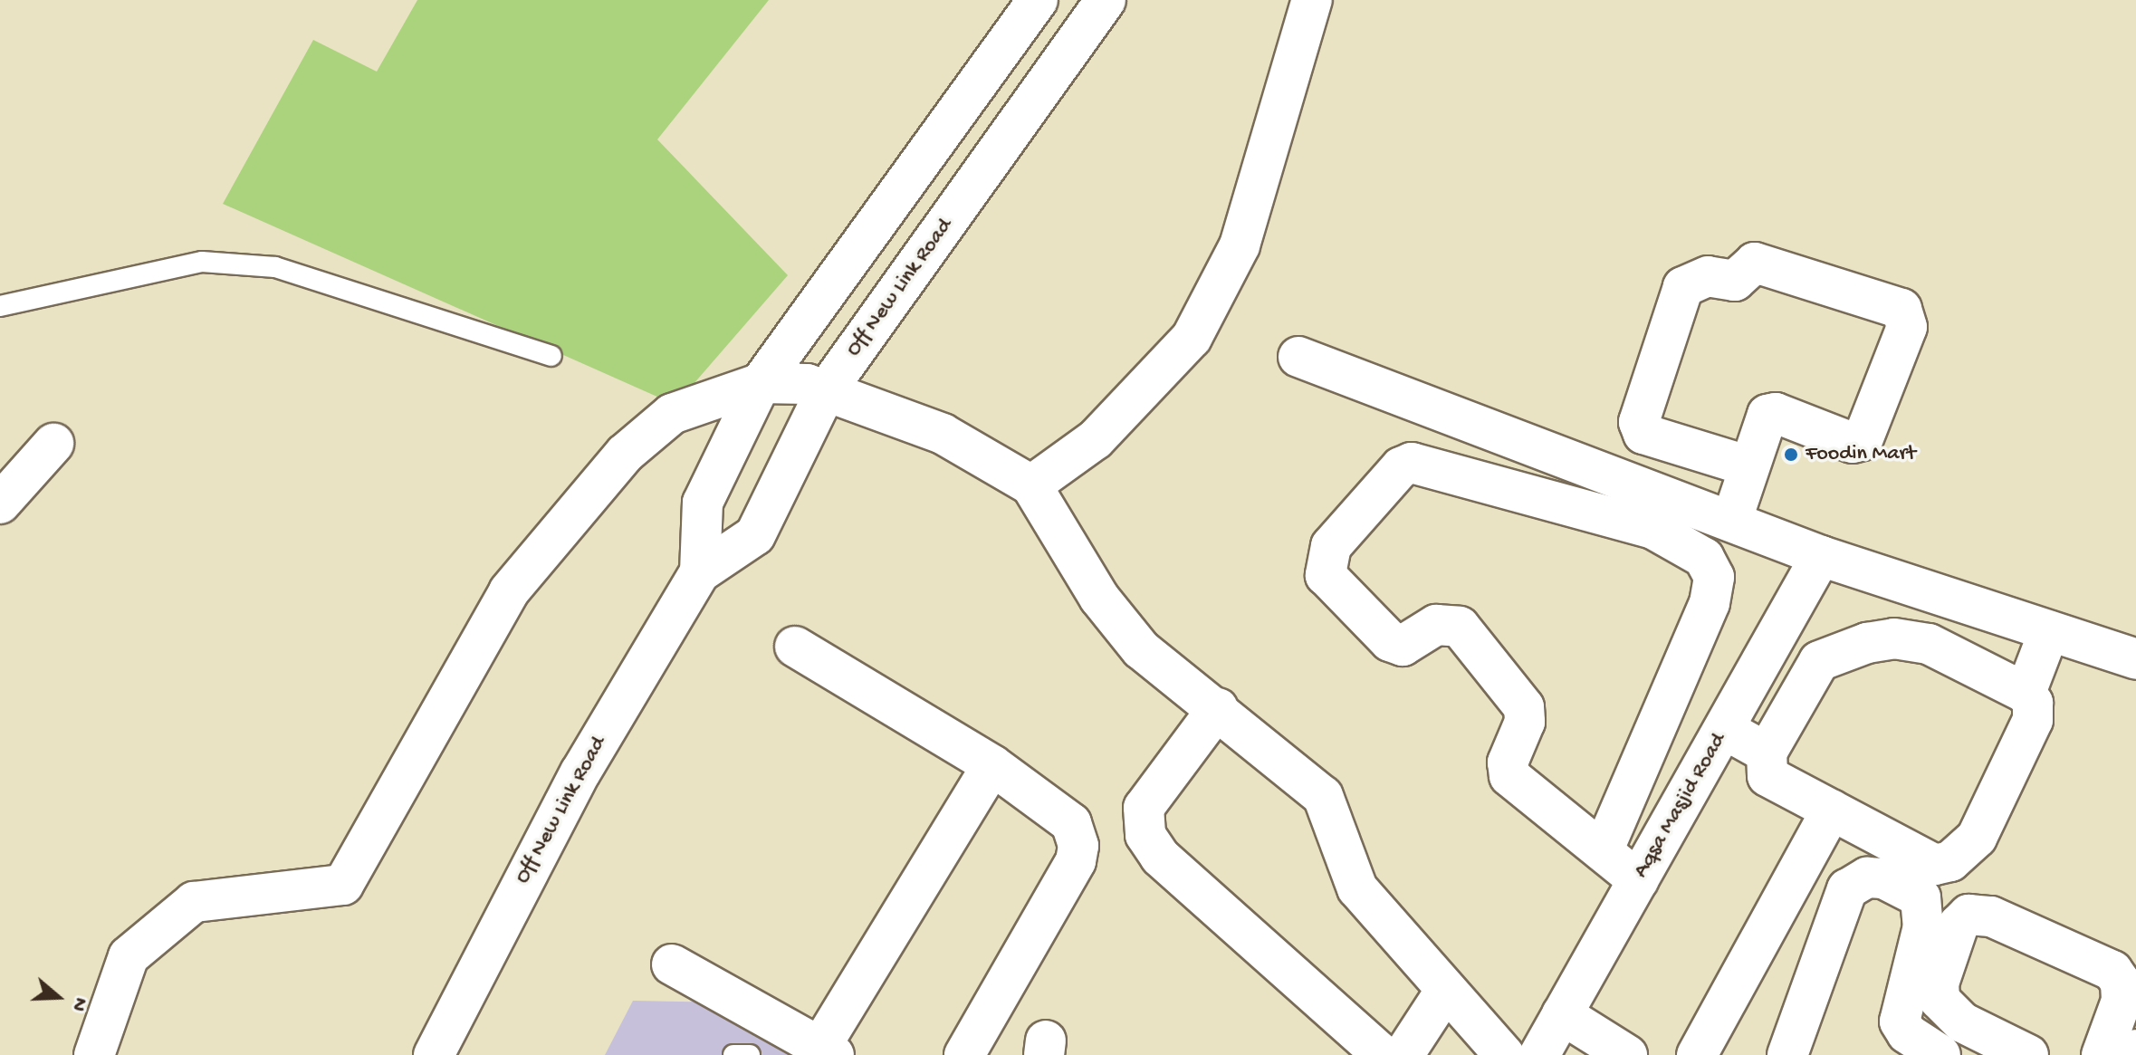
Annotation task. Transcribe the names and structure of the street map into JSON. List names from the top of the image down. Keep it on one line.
{"streets":{"street":["Off New Link Road","Aqsa Masjid Road"]},"places":["Foodin Mart"],"north":"right"}
